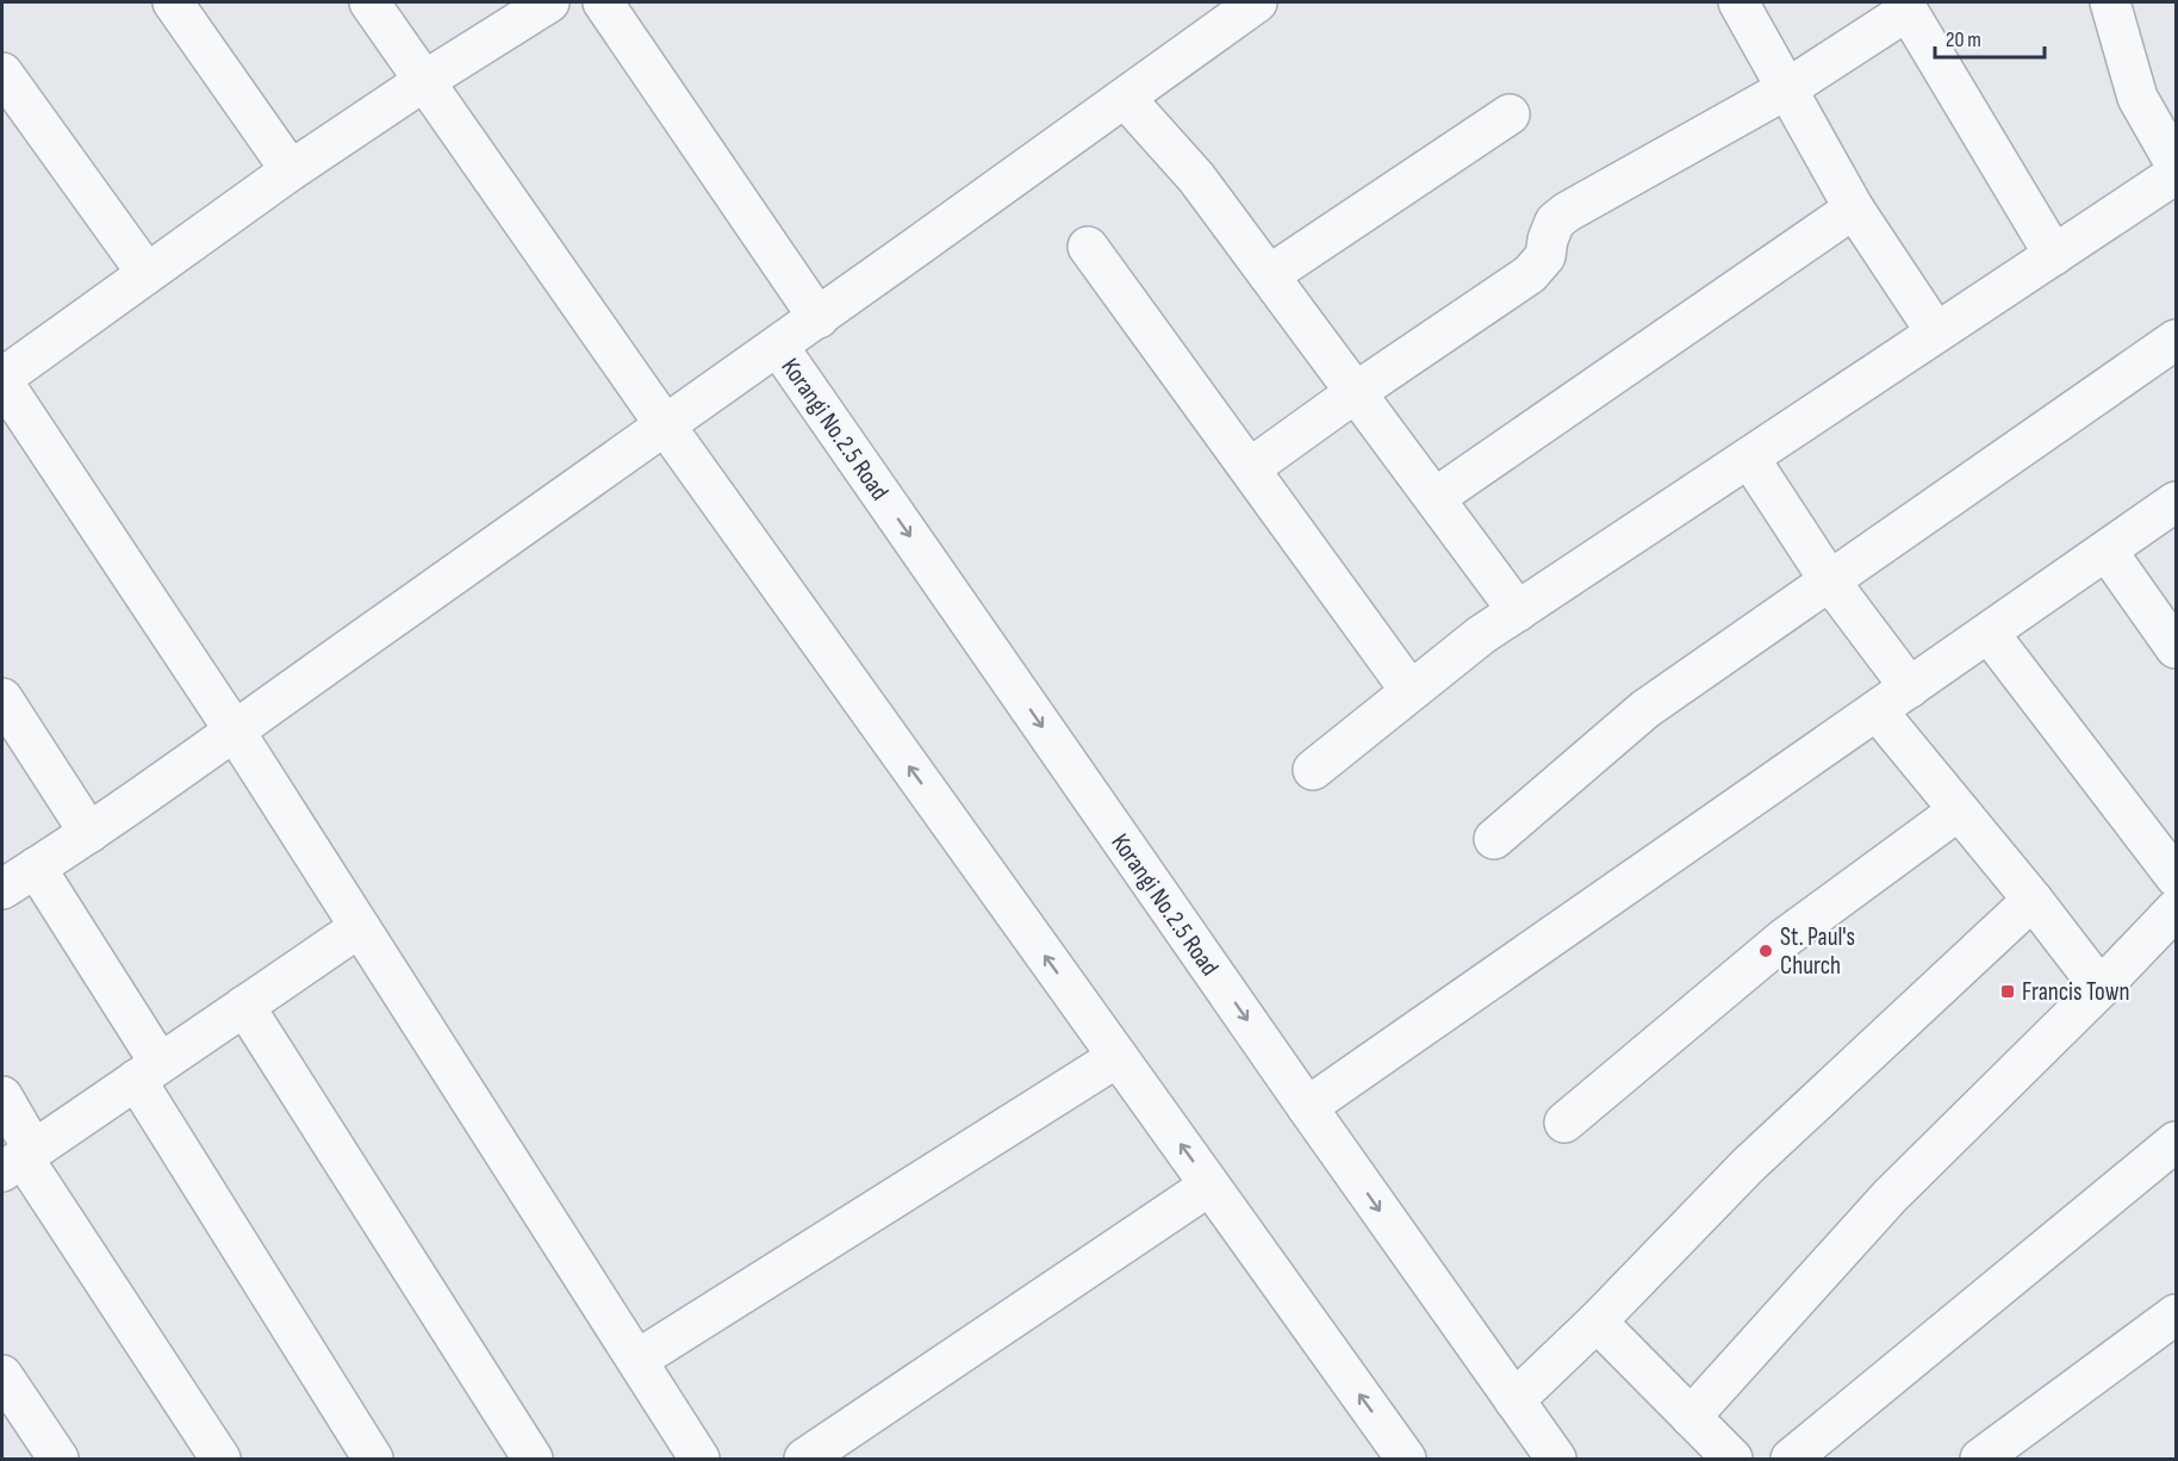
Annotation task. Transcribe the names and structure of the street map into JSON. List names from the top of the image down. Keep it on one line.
{"streets":{"street":["Korangi No.2.5 Road"]},"places":{"other":["St. Paul's Church"],"transit":["Francis Town"]},"scale_bar":"20 m"}
